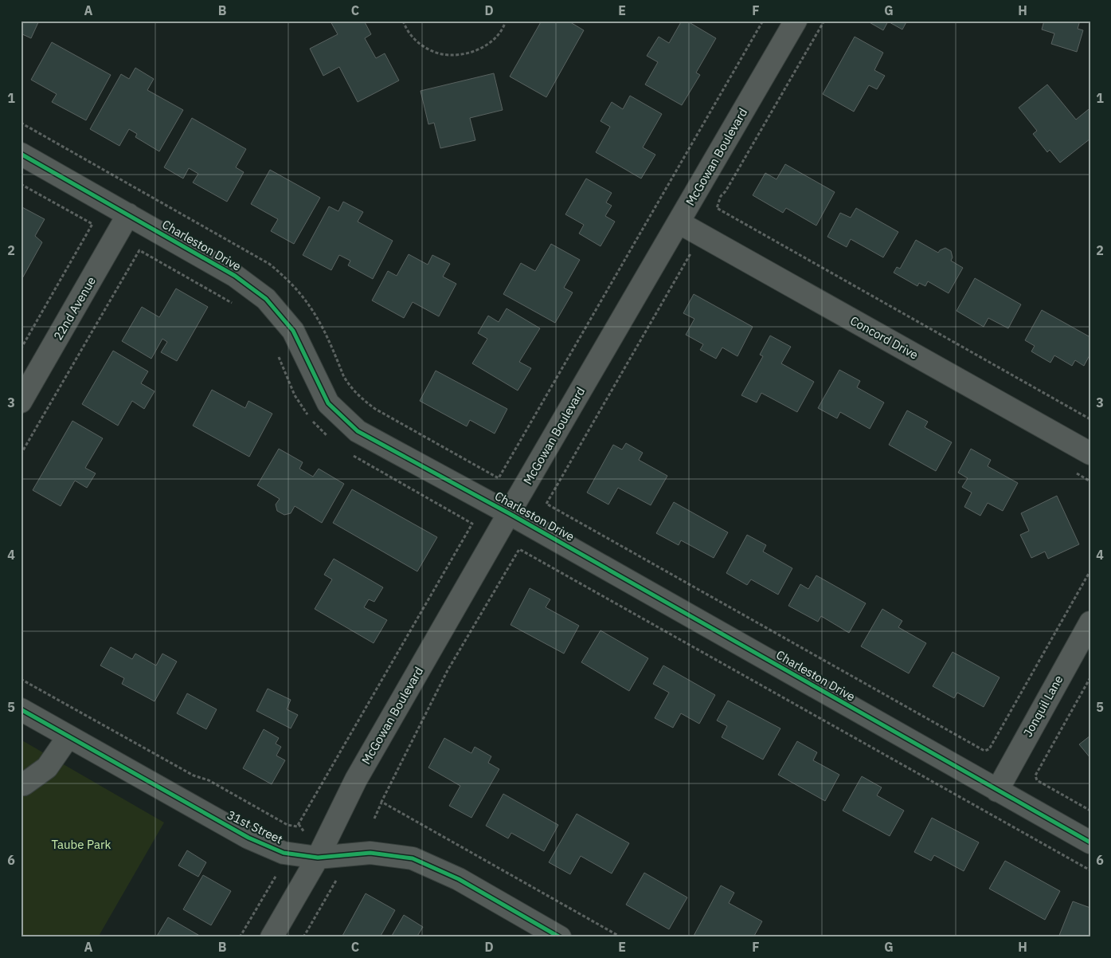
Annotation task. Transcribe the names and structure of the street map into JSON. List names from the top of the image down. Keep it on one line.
{"streets":{"street":["McGowan Boulevard","Charleston Drive","22nd Avenue","Concord Drive","Jonquil Lane","31st Street"]},"crossings":[["McGowan Boulevard","Charleston Drive"],["McGowan Boulevard","Concord Drive"],["McGowan Boulevard","31st Street"],["Charleston Drive","22nd Avenue"],["Charleston Drive","Jonquil Lane"]],"parks":["Taube Park"],"grid":{"columns":["A","B","C","D","E","F","G","H"],"rows":["1","2","3","4","5","6"]}}
